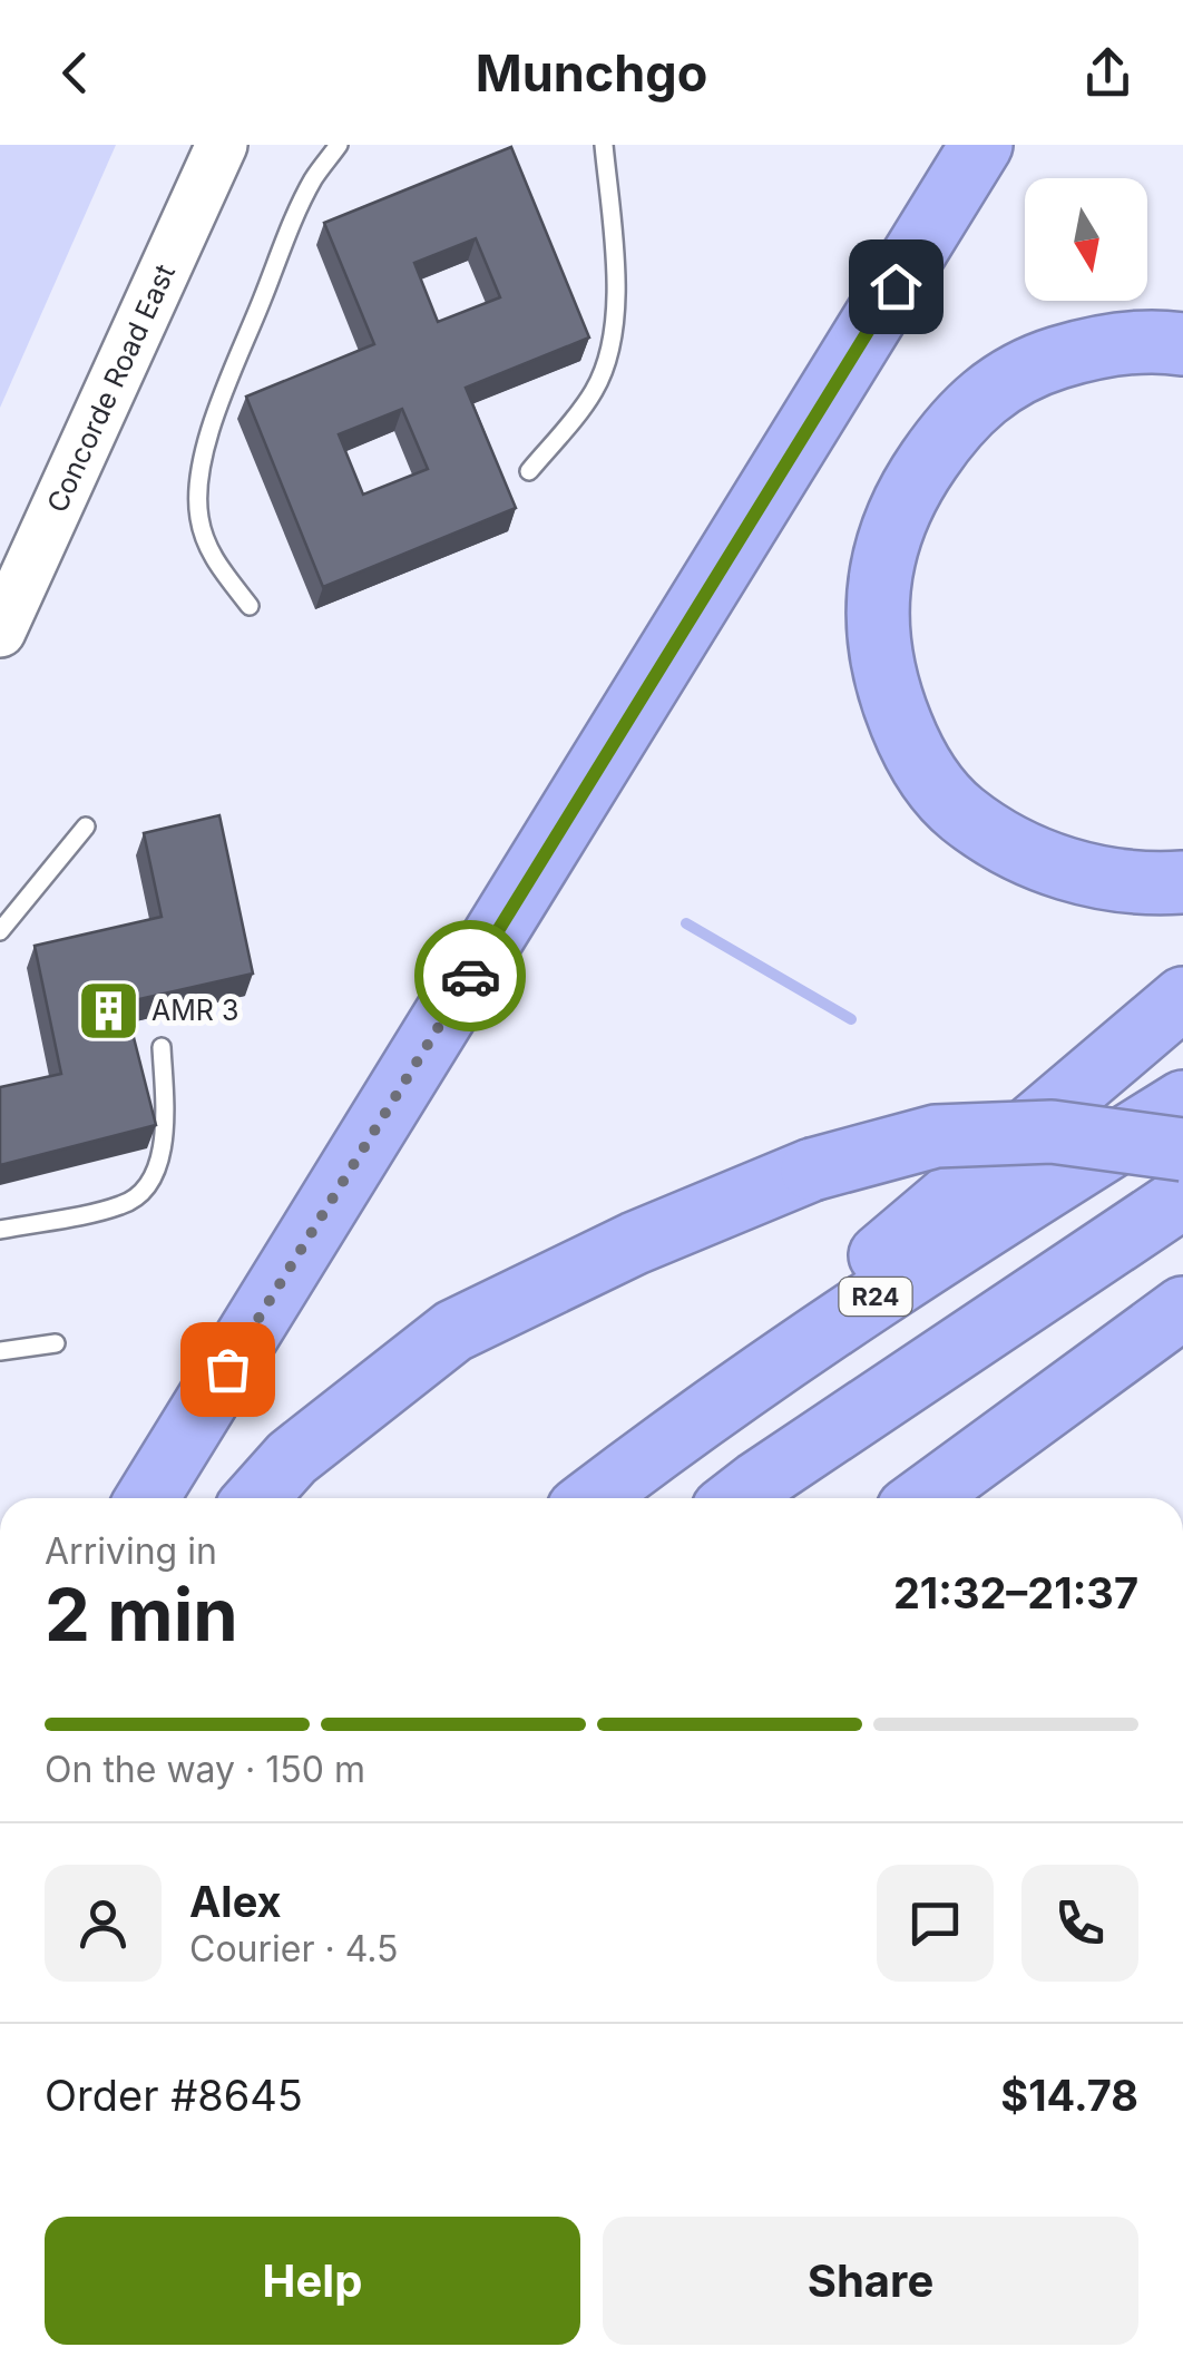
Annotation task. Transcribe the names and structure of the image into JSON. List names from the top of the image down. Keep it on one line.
{"streets":{"highway":["R24"],"main road":["Concorde Road East"]},"places":{"building":["AMR 3"]},"north":"bottom","page":{"header":"Munchgo","heading":["2 min","Arriving in","21:32–21:37"],"panel":["Alex","Courier · 4.5","Order #8645","$14.78"],"bar":"On the way · 150 m","buttons":["Help","Share"]}}
